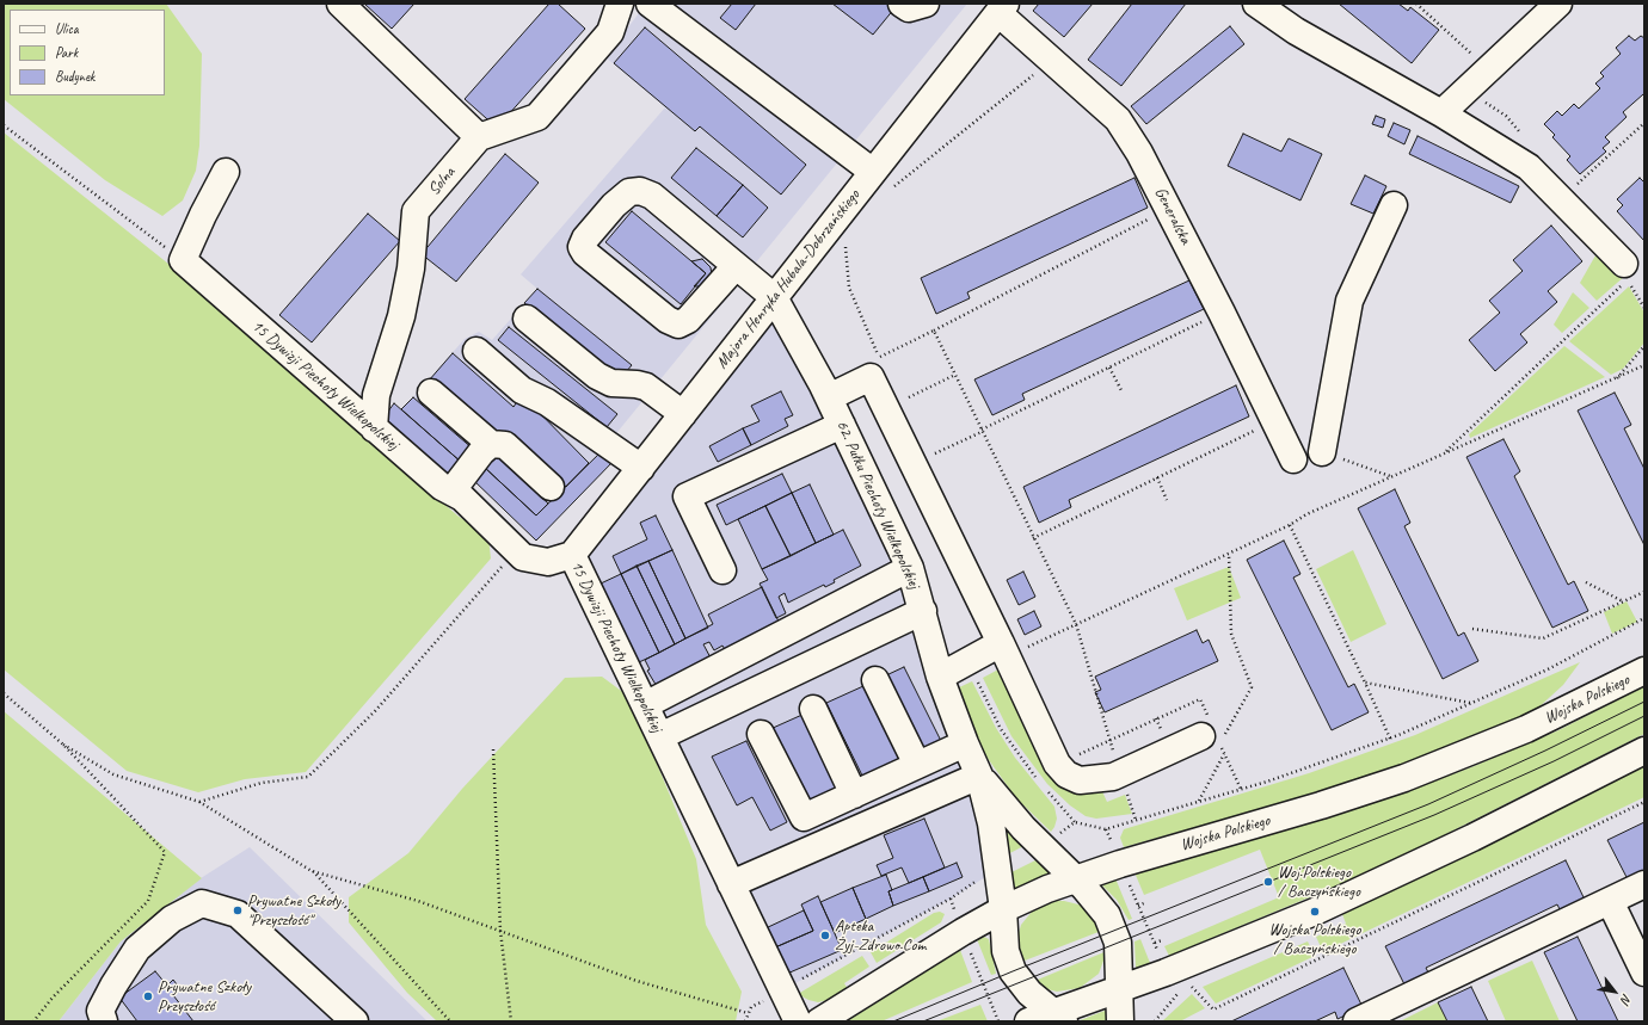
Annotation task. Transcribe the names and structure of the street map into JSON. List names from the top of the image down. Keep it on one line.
{"streets":{"street":["Solna","Generalska","Majora Henryka Hubala-Dobrzańskiego","15 Dywizji Piechoty Wielkopolskiej","62. Pułku Piechoty Wielkopolskiej","Wojska Polskiego"]},"crossings":[["Solna","15 Dywizji Piechoty Wielkopolskiej"],["Generalska","Majora Henryka Hubala-Dobrzańskiego"],["Majora Henryka Hubala-Dobrzańskiego","15 Dywizji Piechoty Wielkopolskiej"],["Majora Henryka Hubala-Dobrzańskiego","62. Pułku Piechoty Wielkopolskiej"]],"places":["Woj.Polskiego / Baczyńskiego","Prywatne Szkoły \"Przyszłość\"","Wojska Polskiego / Baczyńskiego","Apteka Żyj-Zdrowo.Com","Prywatne Szkoły Przyszłość"],"legend":["Ulica","Park","Budynek"],"north":"bottom right"}
